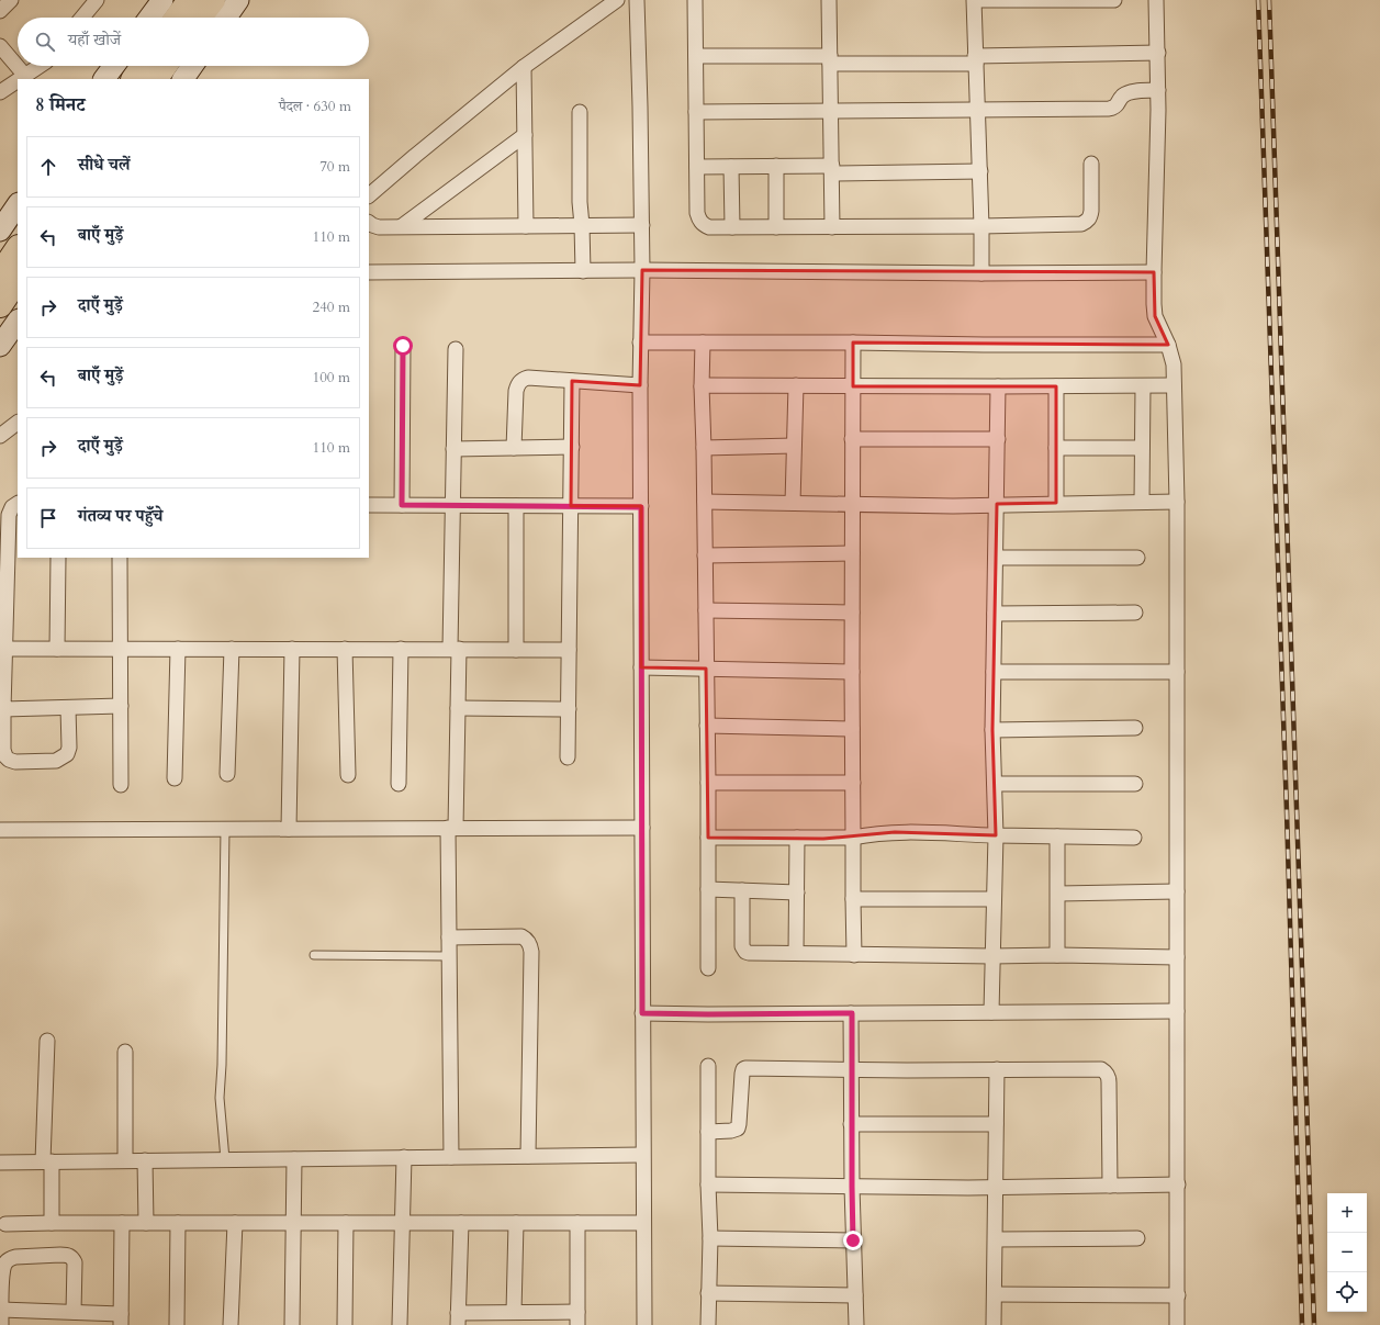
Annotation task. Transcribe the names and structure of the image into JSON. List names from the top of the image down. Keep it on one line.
{"page":{"search":"यहाँ खोजें","heading":["8 मिनट","पैदल · 630 m"],"list":[["सीधे चलें","70 m"],["बाएँ मुड़ें","110 m"],["दाएँ मुड़ें","240 m"],["बाएँ मुड़ें","100 m"],["दाएँ मुड़ें","110 m"],"गंतव्य पर पहुँचे"],"map_buttons":["+","−"]}}
